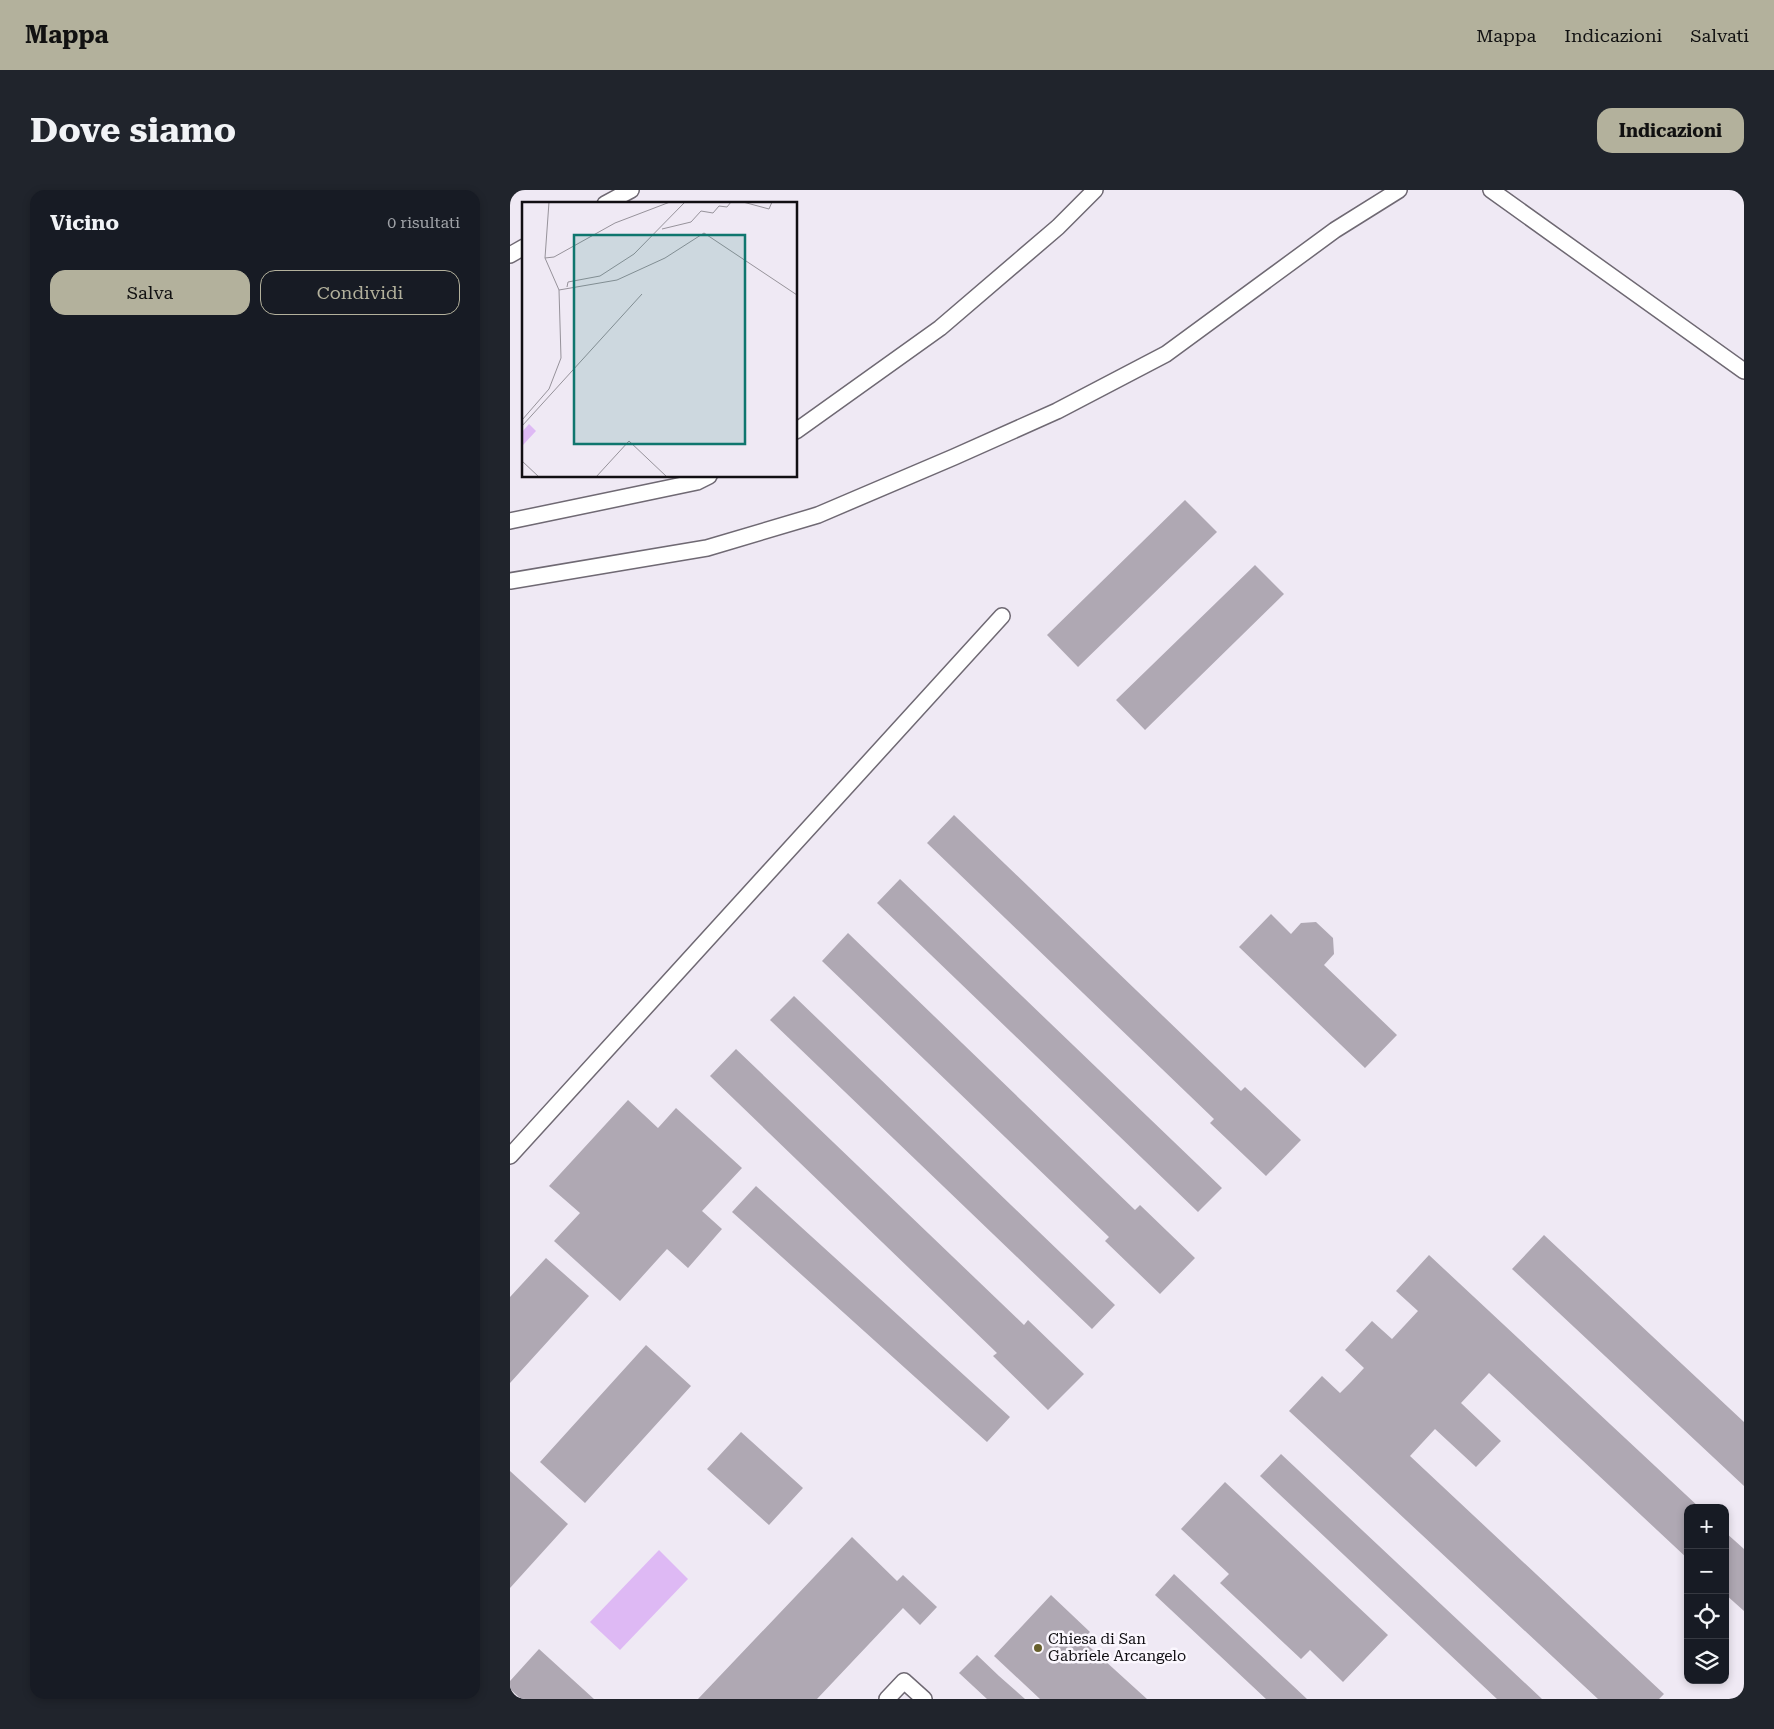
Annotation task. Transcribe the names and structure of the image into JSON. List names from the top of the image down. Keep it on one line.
{"places":["Chiesa di San Gabriele Arcangelo"],"page":{"header":"Mappa","nav":["Mappa","Indicazioni","Salvati"],"buttons":["Indicazioni",["Salva","Condividi"]],"title":"Dove siamo","heading":["Vicino","0 risultati"],"map_buttons":["+","−"]}}
